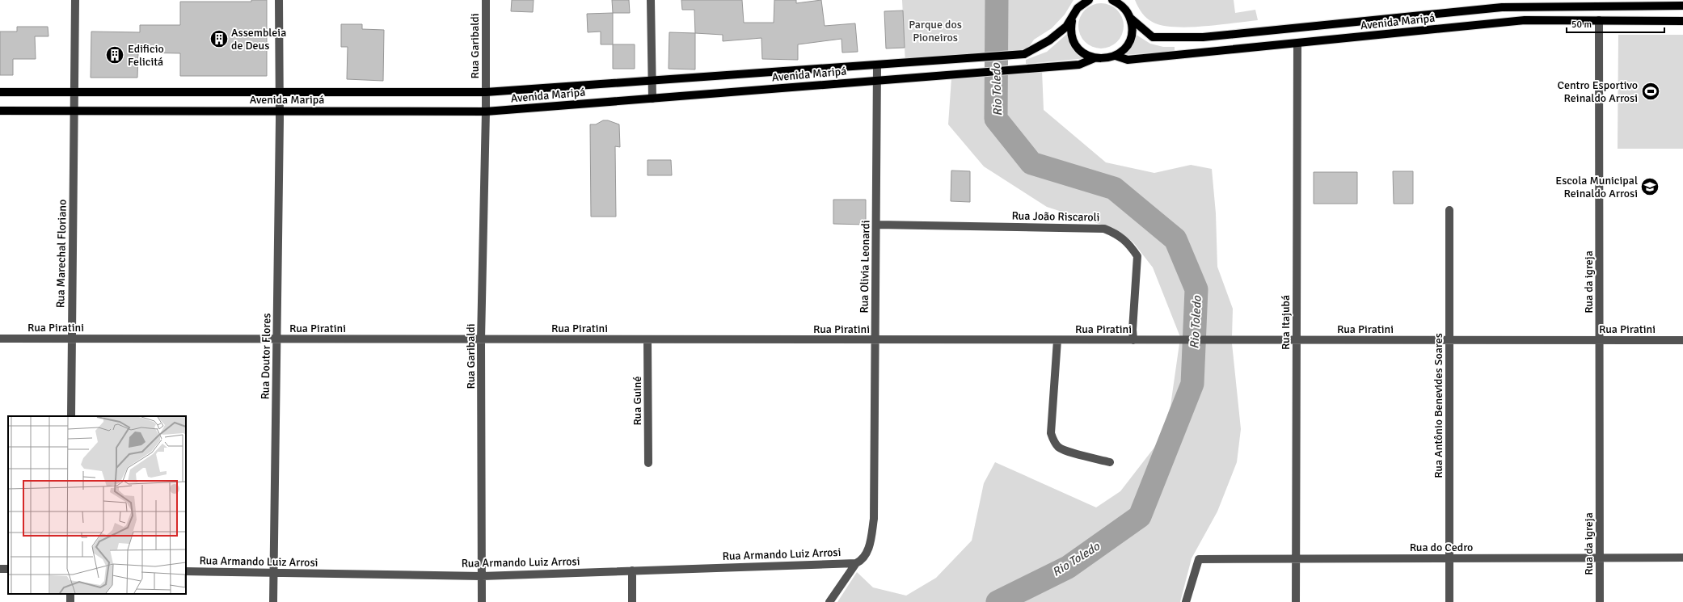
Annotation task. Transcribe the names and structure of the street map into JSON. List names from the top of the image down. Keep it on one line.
{"streets":{"main road":["Avenida Maripá"],"street":["Rua Garibaldi","Rua João Riscaroli","Rua Marechal Floriano","Rua Olivia Leonardi","Rua da igreja","Rua Itajubá","Rua Piratini","Rua Doutor Flores","Rua Guiné","Rua Antônio Benevides Soares","Rua do Cedro","Rua Armando Luiz Arrosi"]},"crossings":[["Avenida Maripá","Rua Garibaldi"],["Avenida Maripá","Rua Marechal Floriano"],["Avenida Maripá","Rua Olivia Leonardi"],["Avenida Maripá","Rua da igreja"],["Avenida Maripá","Rua Itajubá"],["Avenida Maripá","Rua Doutor Flores"],["Rua Garibaldi","Rua Piratini"],["Rua Garibaldi","Rua Armando Luiz Arrosi"],["Rua João Riscaroli","Rua Olivia Leonardi"],["Rua João Riscaroli","Rua Piratini"],["Rua Marechal Floriano","Rua Piratini"],["Rua Olivia Leonardi","Rua Piratini"],["Rua Olivia Leonardi","Rua Armando Luiz Arrosi"],["Rua da igreja","Rua Piratini"],["Rua da igreja","Rua do Cedro"],["Rua Itajubá","Rua Piratini"],["Rua Itajubá","Rua do Cedro"],["Rua Piratini","Rua Doutor Flores"],["Rua Piratini","Rua Guiné"],["Rua Piratini","Rua Antônio Benevides Soares"],["Rua Doutor Flores","Rua Armando Luiz Arrosi"],["Rua Antônio Benevides Soares","Rua do Cedro"]],"water":["Rio Toledo"],"parks":["Parque dos Pioneiros"],"places":{"building":["Assembleia de Deus","Edificio Felicitá"],"sports":["Centro Esportivo Reinaldo Arrosi"],"school or university":["Escola Municipal Reinaldo Arrosi"]},"scale_bar":"50 m"}
